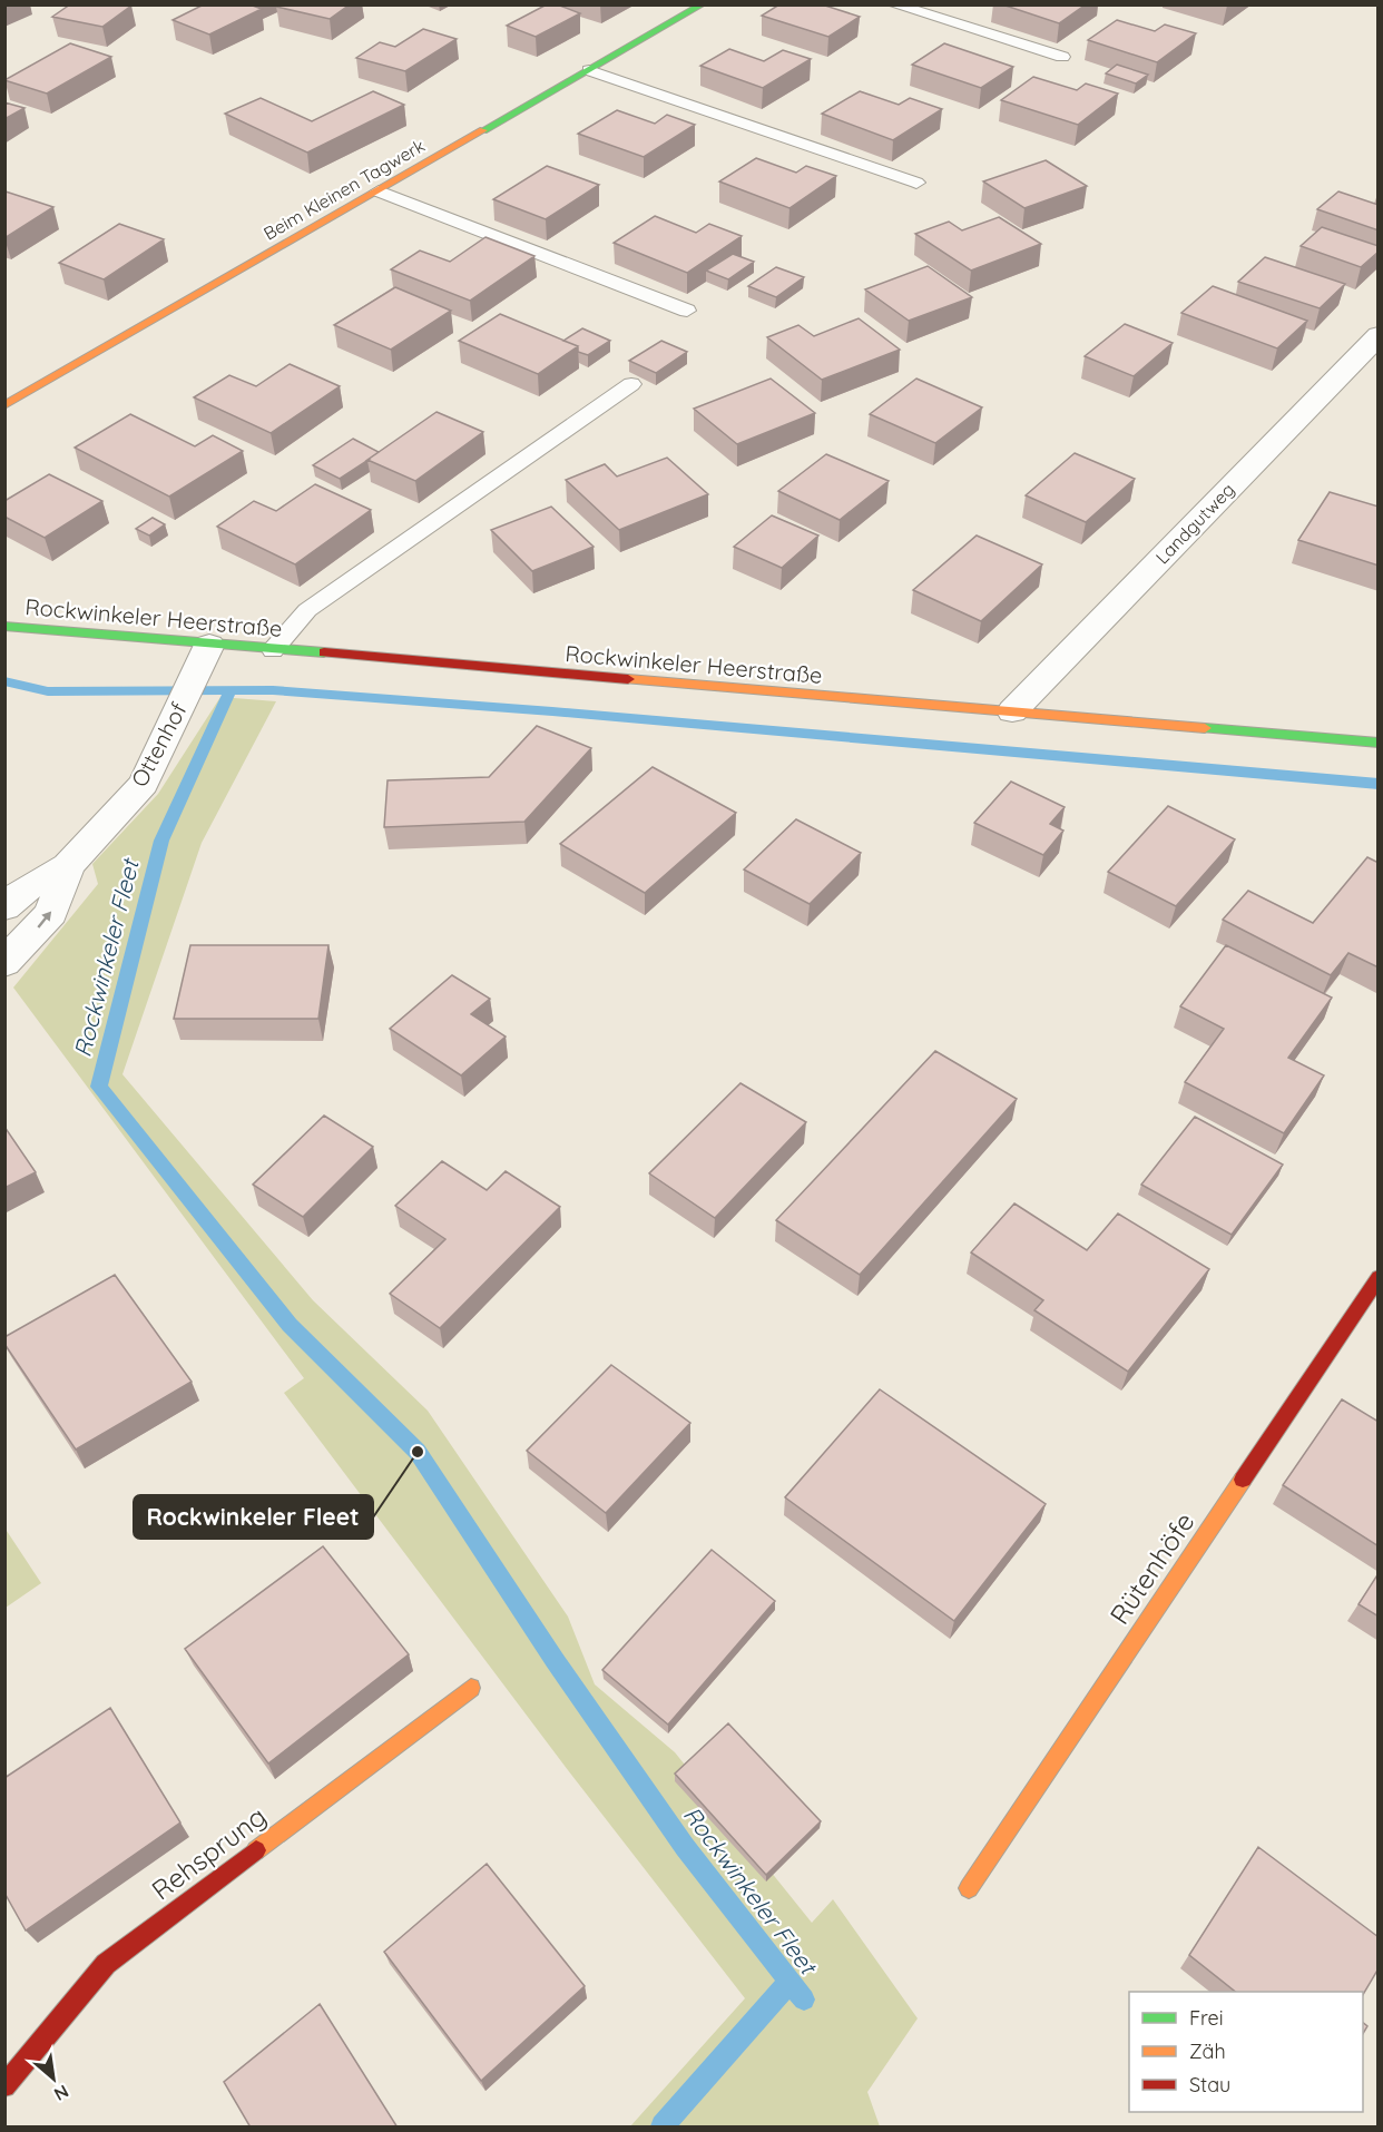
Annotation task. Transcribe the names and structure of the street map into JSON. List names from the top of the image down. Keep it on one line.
{"streets":{"street":["Beim Kleinen Tagwerk","Landgutweg","Rockwinkeler Heerstraße","Ottenhof","Rütenhöfe","Rehsprung"]},"crossings":[["Landgutweg","Rockwinkeler Heerstraße"],["Rockwinkeler Heerstraße","Ottenhof"]],"water":["Rockwinkeler Fleet"],"places":["Rockwinkeler Fleet"],"legend":["Frei","Zäh","Stau"],"north":"bottom right"}
